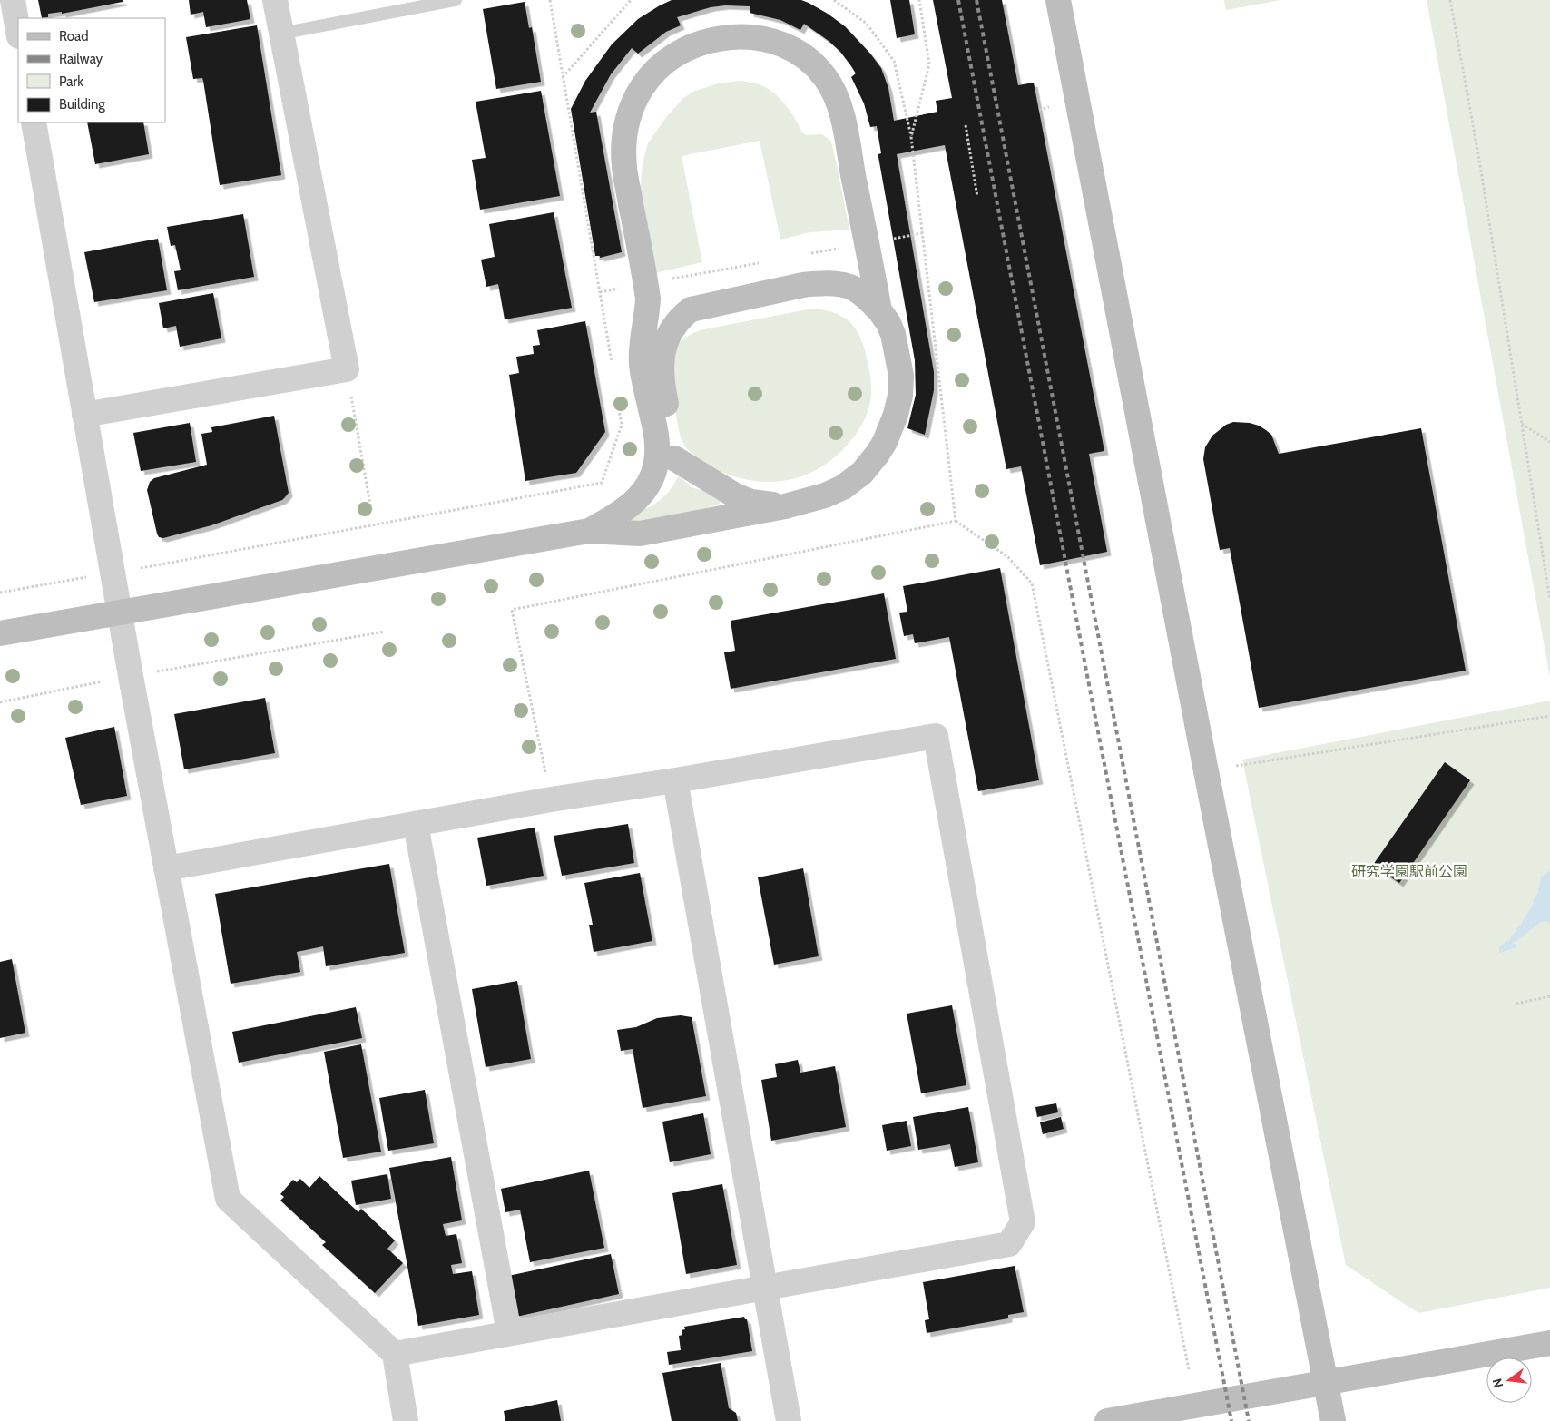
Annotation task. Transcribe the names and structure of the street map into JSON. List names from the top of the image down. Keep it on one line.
{"parks":["研究学園駅前公園"],"legend":["Road","Railway","Park","Building"],"north":"left"}
